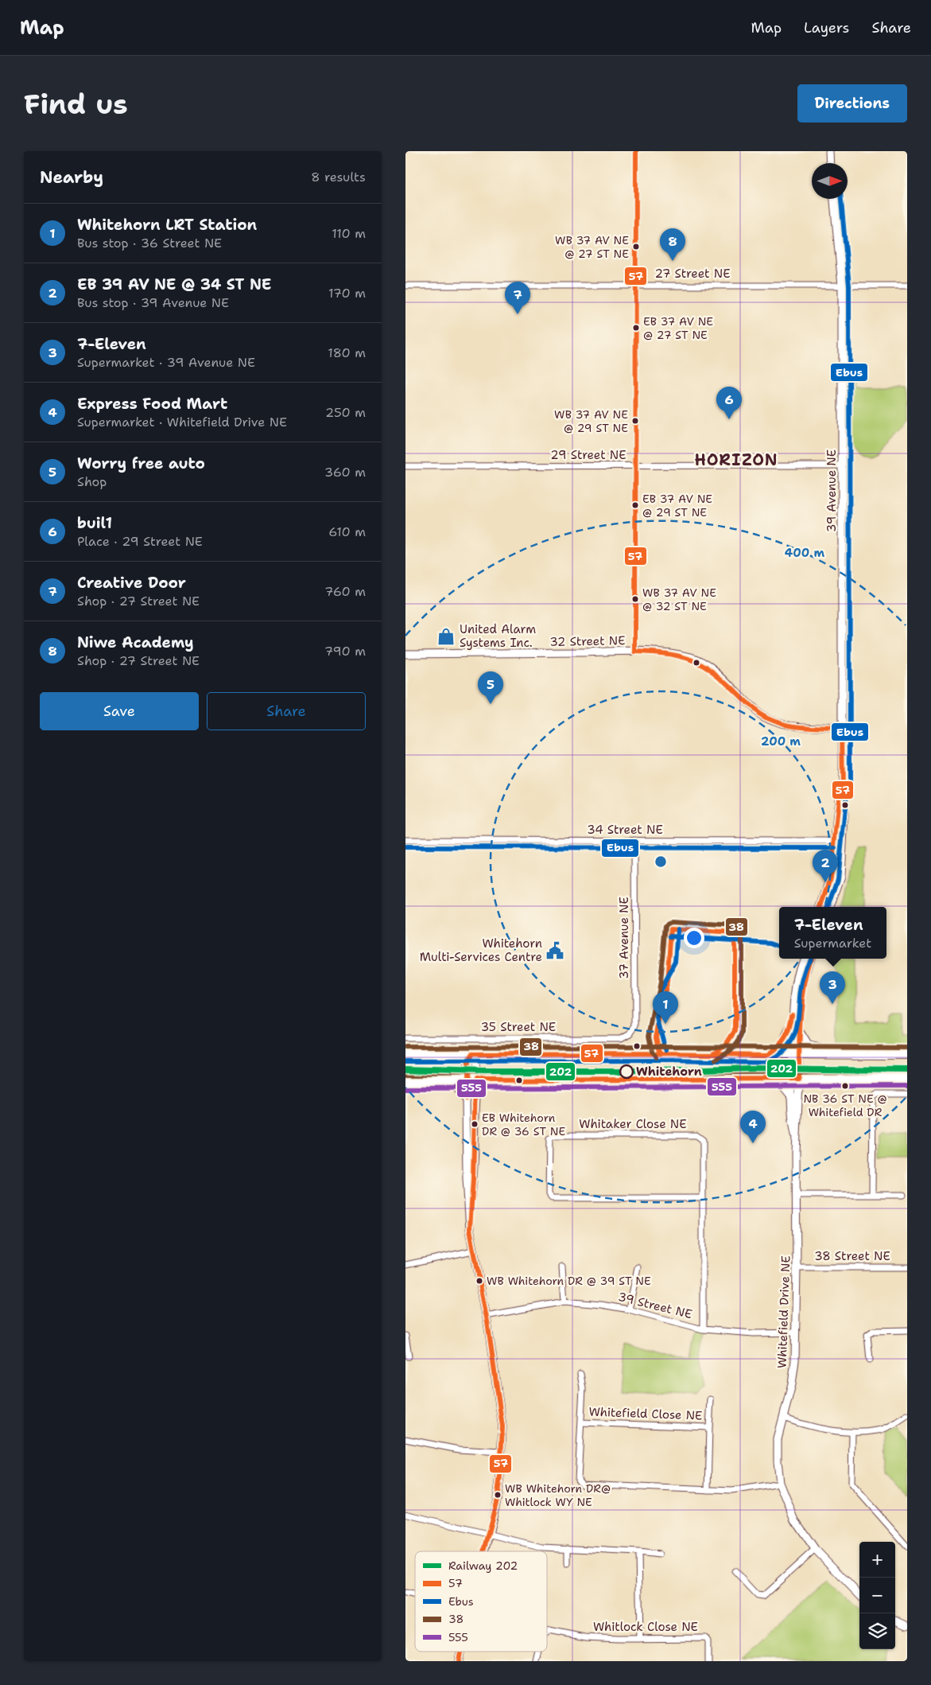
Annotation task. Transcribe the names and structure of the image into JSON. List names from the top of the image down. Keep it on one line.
{"streets":{"street":["27 Street NE","29 Street NE","39 Avenue NE","32 Street NE","34 Street NE","37 Avenue NE","35 Street NE","Whitaker Close NE","38 Street NE","39 Street NE","Whitefield Drive NE","Whitefield Close NE","Whitlock Close NE"]},"crossings":[["27 Street NE","39 Avenue NE"],["29 Street NE","39 Avenue NE"],["39 Avenue NE","32 Street NE"],["39 Avenue NE","34 Street NE"],["34 Street NE","37 Avenue NE"],["37 Avenue NE","35 Street NE"],["Whitaker Close NE","39 Street NE"],["38 Street NE","Whitefield Drive NE"],["39 Street NE","Whitefield Drive NE"],["Whitefield Drive NE","Whitefield Close NE"]],"districts":["HORIZON"],"places":{"other":["WB 37 AV NE @ 27 ST NE","EB 37 AV NE @ 27 ST NE","WB 37 AV NE @ 29 ST NE","EB 37 AV NE @ 29 ST NE","WB 37 AV NE @ 32 ST NE","Whitehorn","NB 36 ST NE @ Whitefield DR","EB Whitehorn DR @ 36 ST NE","WB Whitehorn DR @ 39 ST NE","WB Whitehorn DR@ Whitlock WY NE"],"shop":["United Alarm Systems Inc."],"public building":["Whitehorn Multi-Services Centre"]},"lines":["transit line 57","transit line Ebus","transit line 38","rail line 202","transit line 555"],"legend":["Railway 202","57","Ebus","38","555"],"north":"right","page":{"header":"Map","nav":["Map","Layers","Share"],"buttons":["Directions",["Save","Share"]],"title":"Find us","heading":["Nearby","8 results"],"list":[{"mark":"1","name":"Whitehorn LRT Station","note":"Bus stop · 36 Street NE","value":"110 m"},{"mark":"2","name":"EB 39 AV NE @ 34 ST NE","note":"Bus stop · 39 Avenue NE","value":"170 m"},{"mark":"3","name":"7-Eleven","note":"Supermarket · 39 Avenue NE","value":"180 m"},{"mark":"4","name":"Express Food Mart","note":"Supermarket · Whitefield Drive NE","value":"250 m"},{"mark":"5","name":"Worry free auto","note":"Shop","value":"360 m"},{"mark":"6","name":"buil1","note":"Place · 29 Street NE","value":"610 m"},{"mark":"7","name":"Creative Door","note":"Shop · 27 Street NE","value":"760 m"},{"mark":"8","name":"Niwe Academy","note":"Shop · 27 Street NE","value":"790 m"}],"pins":["8","7","6","5","2","3","1","4"],"popup":["7-Eleven","Supermarket"],"map_buttons":["+","−"]},"rings":["400 m","200 m"]}
